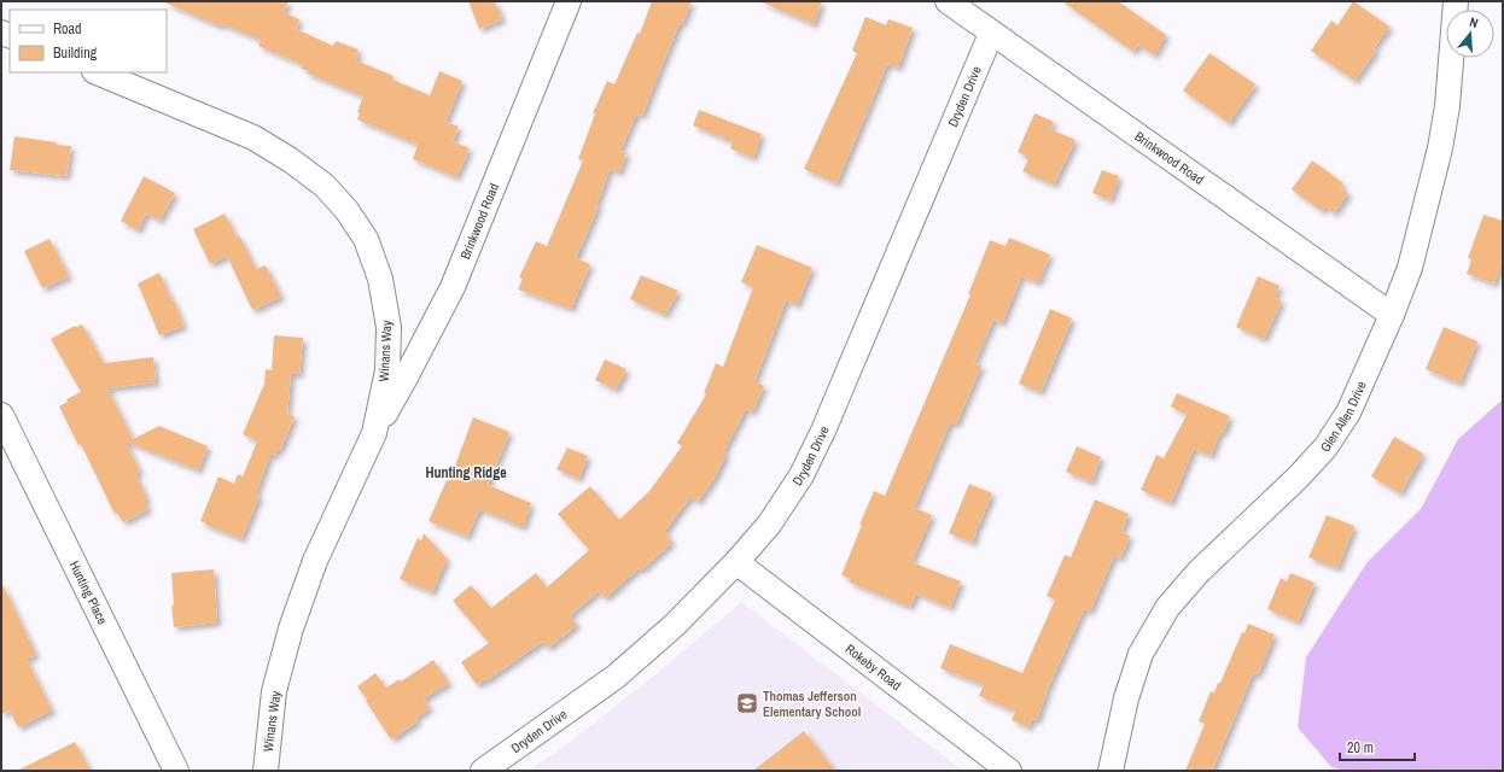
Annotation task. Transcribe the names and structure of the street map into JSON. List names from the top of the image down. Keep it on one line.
{"streets":{"street":["Dryden Drive","Brinkwood Road","Winans Way","Glen Allen Drive","Hunting Place","Rokeby Road"]},"crossings":[["Dryden Drive","Brinkwood Road"],["Dryden Drive","Rokeby Road"],["Brinkwood Road","Winans Way"],["Brinkwood Road","Glen Allen Drive"]],"districts":["Hunting Ridge"],"places":{"school or university":["Thomas Jefferson Elementary School"]},"legend":["Road","Building"],"scale_bar":"20 m","north":"top"}
